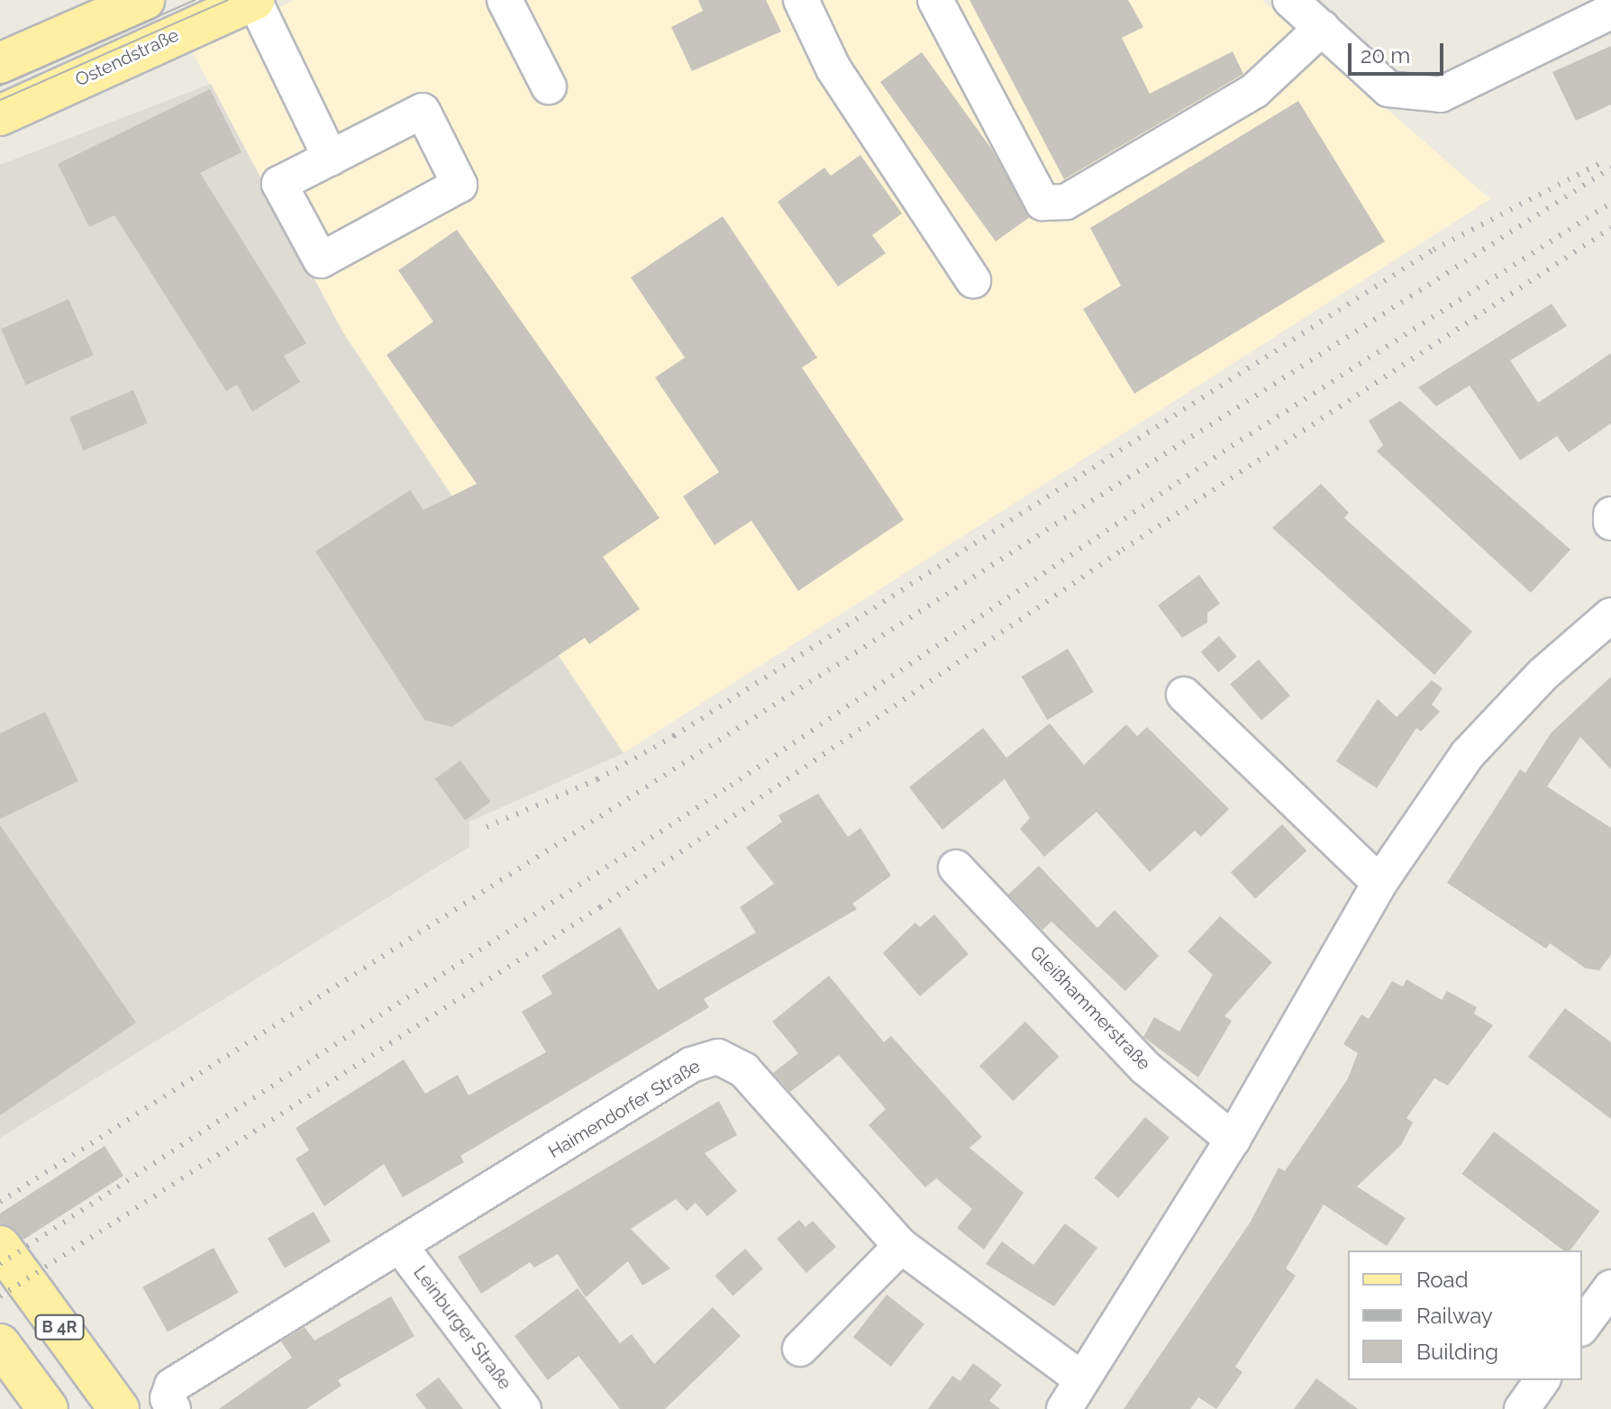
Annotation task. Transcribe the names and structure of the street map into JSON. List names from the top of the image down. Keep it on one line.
{"streets":{"main road":["Ostendstraße","B 4R"],"street":["Gleißhammerstraße","Haimendorfer Straße","Leinburger Straße"]},"crossings":[["Haimendorfer Straße","Leinburger Straße"]],"legend":["Road","Railway","Building"],"scale_bar":"20 m"}
